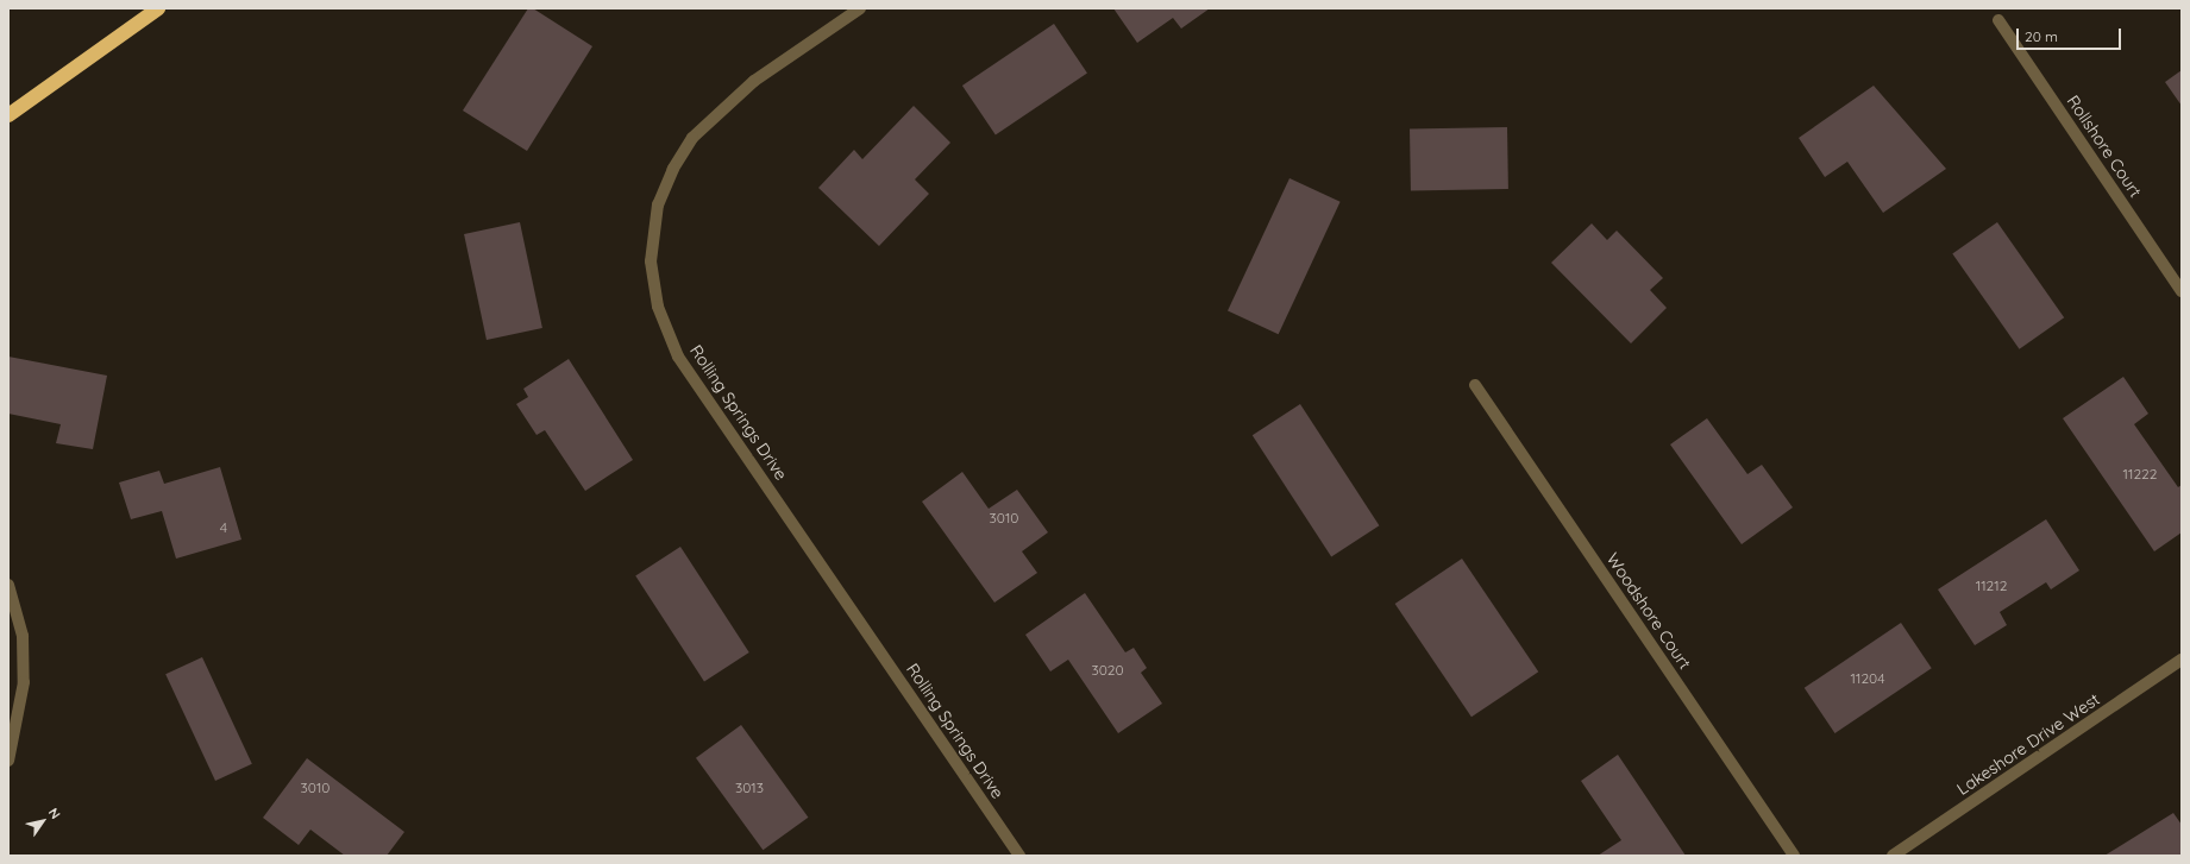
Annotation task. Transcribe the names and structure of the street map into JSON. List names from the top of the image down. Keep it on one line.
{"streets":{"street":["Rollshore Court","Rolling Springs Drive","Woodshore Court","Lakeshore Drive West"]},"house_numbers":["11222","3010","4","11212","3020","11204","3010","3013"],"scale_bar":"20 m","north":"top right"}
